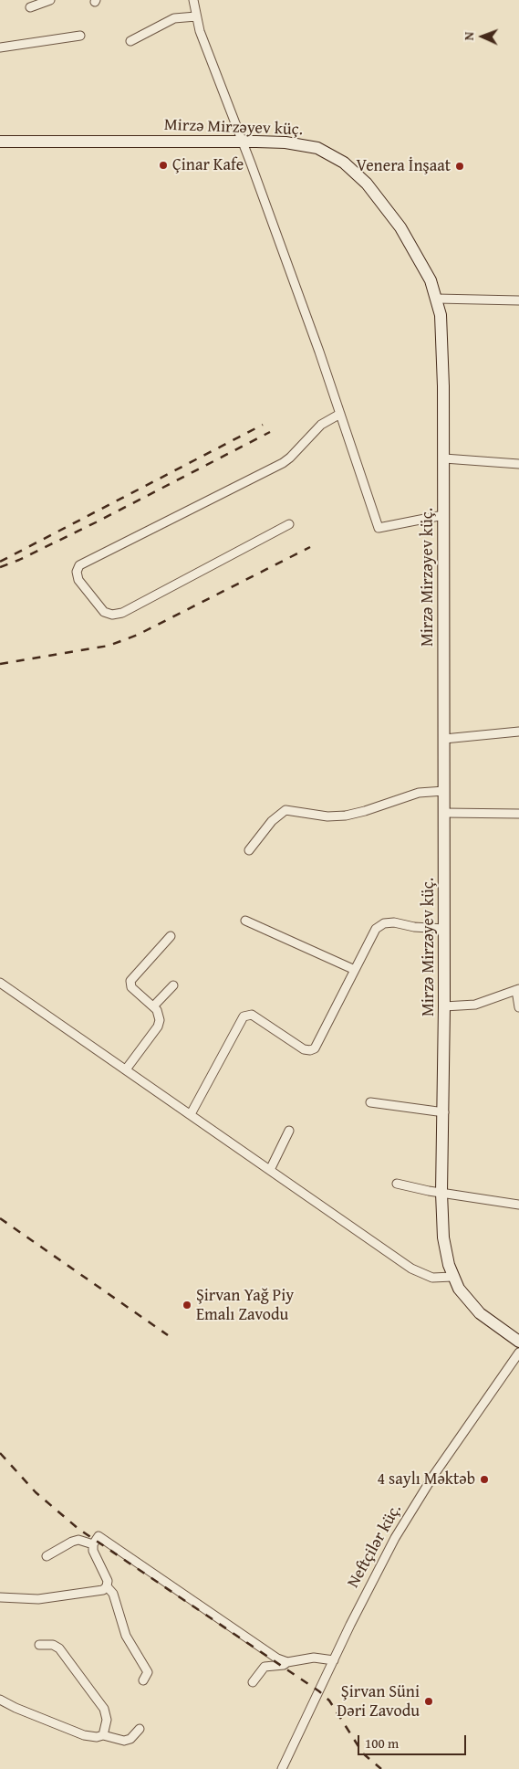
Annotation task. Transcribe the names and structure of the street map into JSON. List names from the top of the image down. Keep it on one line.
{"streets":{"main road":["Mirzə Mirzəyev küç."],"street":["Neftçilər küç."]},"places":["Çinar Kafe","Venera İnşaat","Şirvan Yağ Piy Emalı Zavodu","4 saylı Məktəb","Şirvan Süni Dəri Zavodu"],"scale_bar":"100 m","north":"left"}
